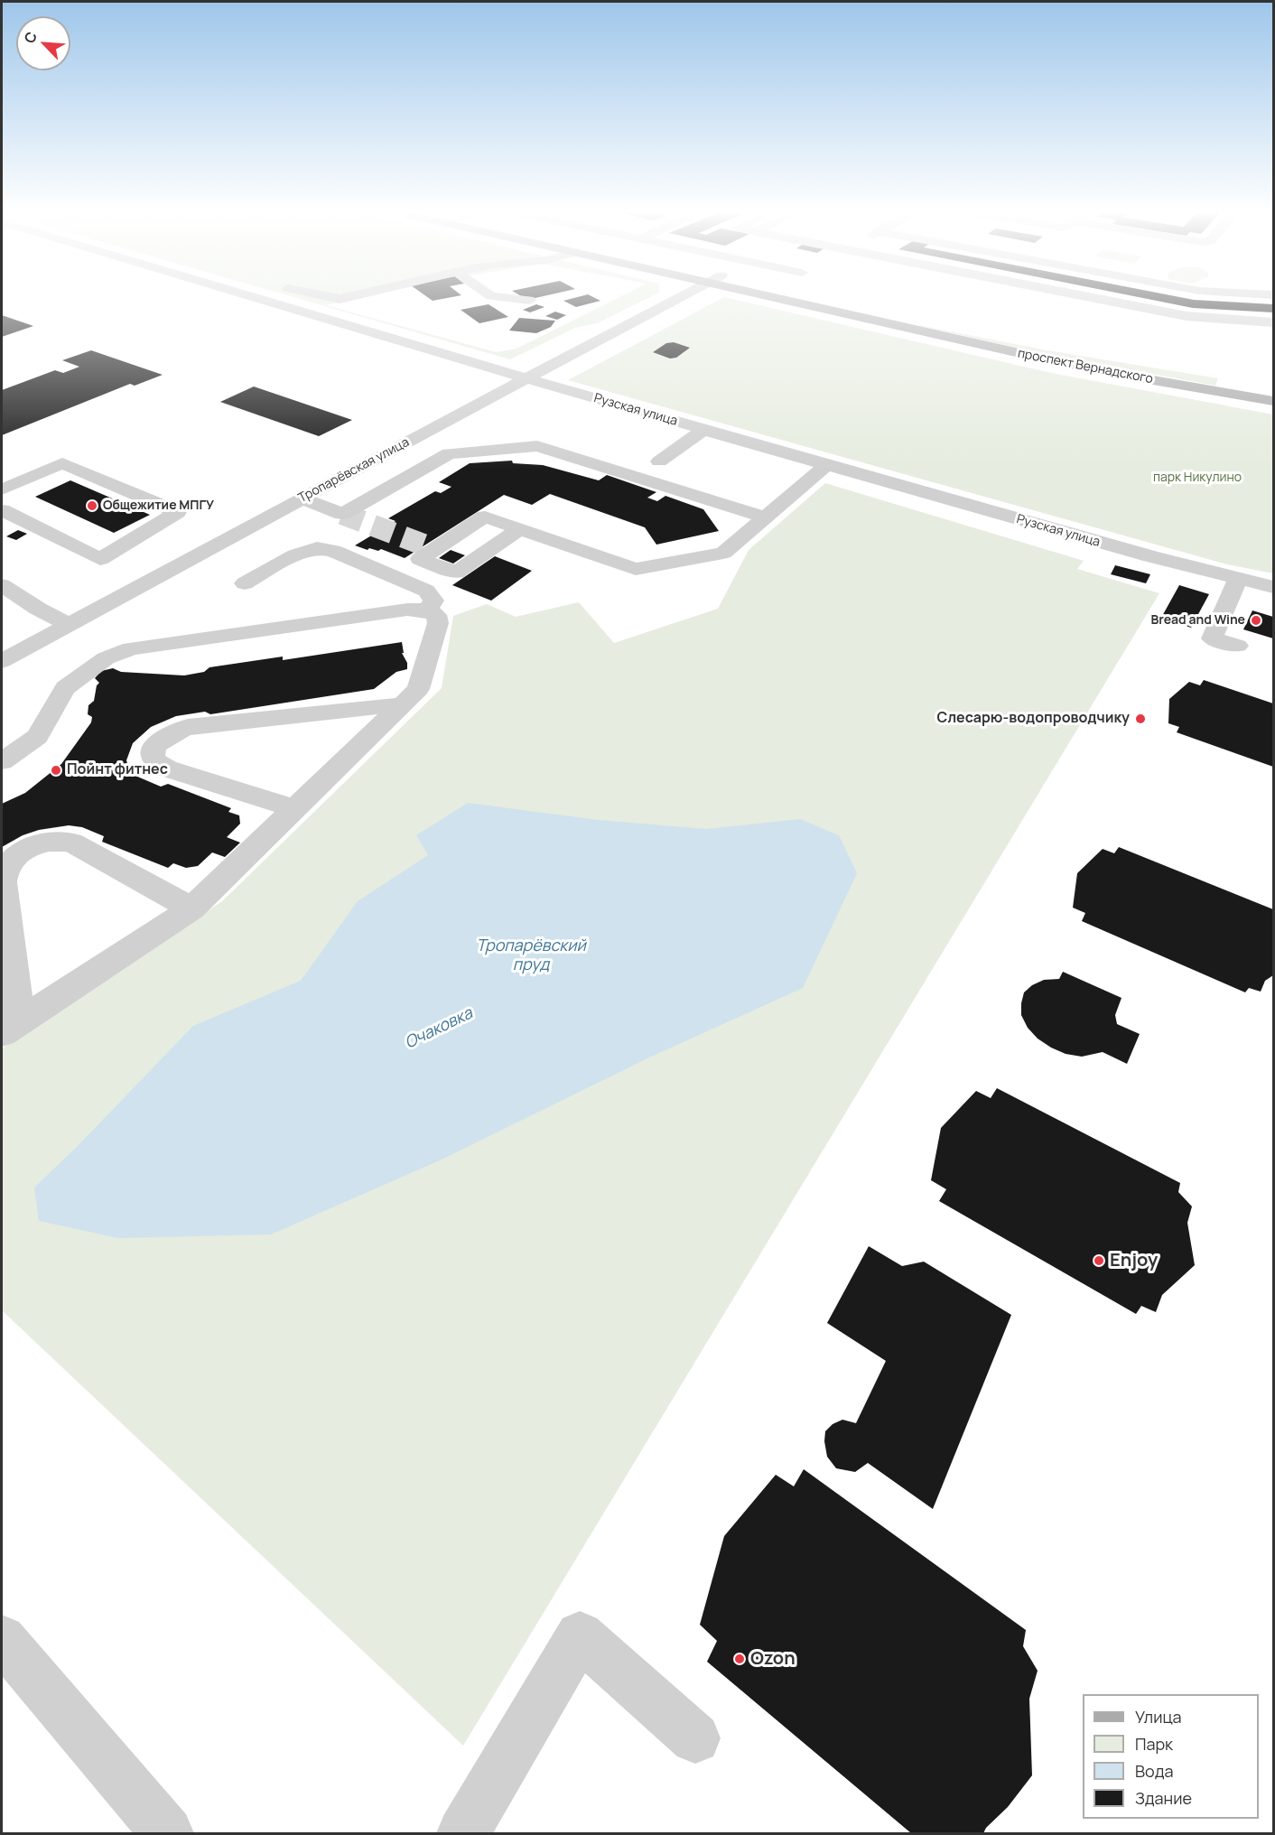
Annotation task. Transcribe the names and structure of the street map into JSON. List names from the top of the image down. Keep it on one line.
{"streets":{"main road":["проспект Вернадского"],"street":["Рузская улица","Тропарёвская улица"]},"crossings":[["Рузская улица","Тропарёвская улица"]],"water":["Тропарёвский пруд","Очаковка"],"parks":["парк Никулино"],"places":["Общежитие МПГУ","Bread and Wine","Слесарю-водопроводчику","Пойнт фитнес","Enjoy","Ozon"],"legend":["Улица","Парк","Вода","Здание"],"north":"top left"}
